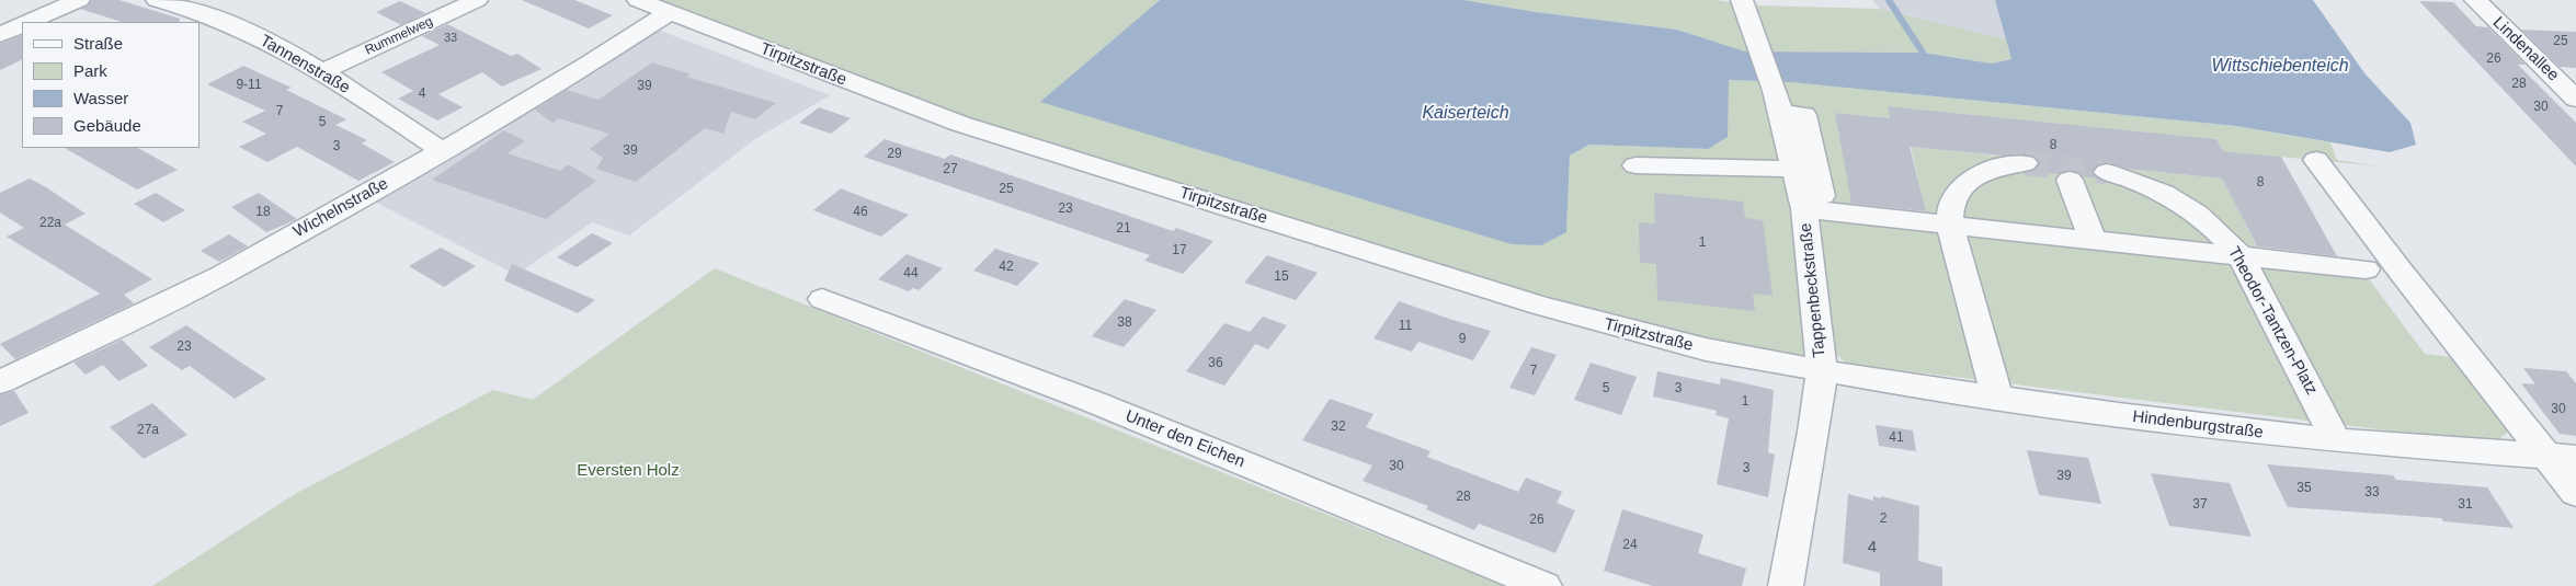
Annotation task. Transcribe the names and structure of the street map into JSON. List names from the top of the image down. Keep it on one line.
{"streets":{"street":["Rummelweg","Lindenallee","Tannenstraße","Tirpitzstraße","Wichelnstraße","Tappenbeckstraße","Theodor-Tantzen-Platz","Hindenburgstraße","Unter den Eichen"]},"crossings":[["Rummelweg","Tannenstraße"],["Tannenstraße","Wichelnstraße"],["Tirpitzstraße","Wichelnstraße"],["Tirpitzstraße","Tappenbeckstraße"],["Tirpitzstraße","Hindenburgstraße"],["Tappenbeckstraße","Hindenburgstraße"],["Theodor-Tantzen-Platz","Hindenburgstraße"]],"water":["Wittschiebenteich","Kaiserteich"],"parks":["Eversten Holz"],"house_numbers":["33","25","26","28","9-11","39","4","30","7","5","8","3","39","29","27","8","25","23","18","46","22a","21","1","17","42","44","15","38","11","9","23","36","7","5","3","1","30","32","27a","41","30","3","39","35","33","28","37","31","2","26","24","4"],"legend":["Straße","Park","Wasser","Gebäude"]}
